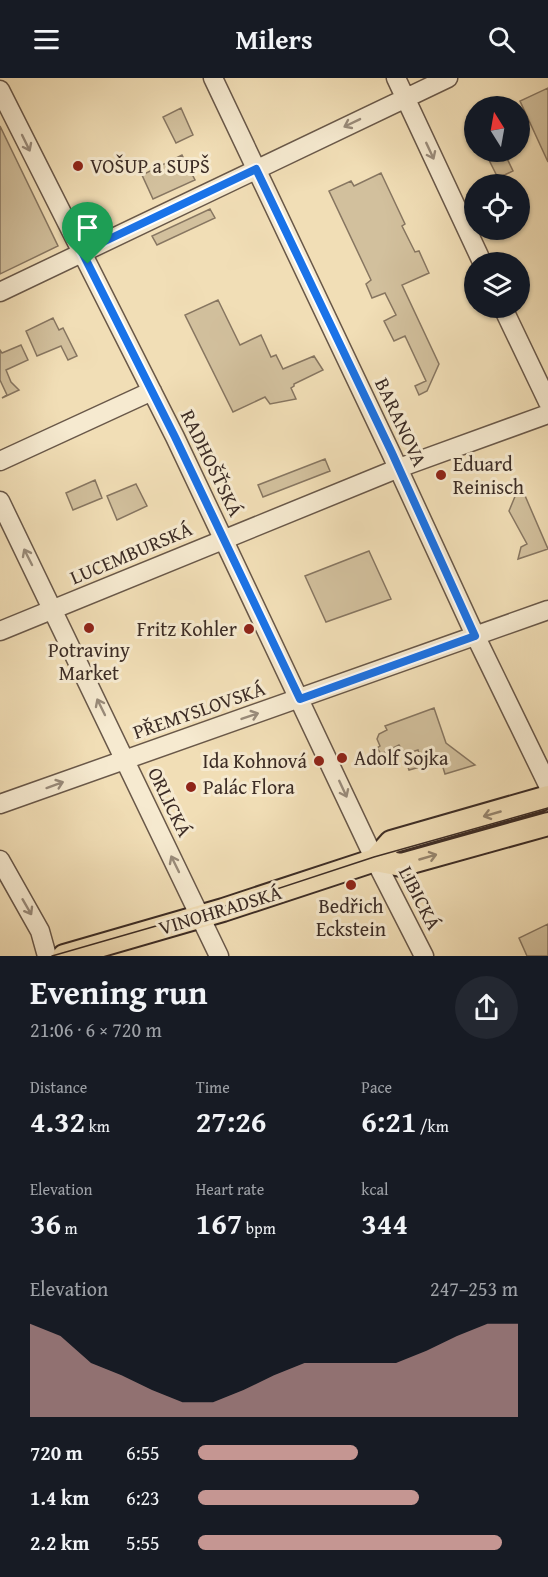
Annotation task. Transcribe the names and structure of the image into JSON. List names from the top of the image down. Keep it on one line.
{"streets":{"main road":["VINOHRADSKÁ"],"street":["BARANOVA","RADHOŠŤSKÁ","LUCEMBURSKÁ","PŘEMYSLOVSKÁ","ORLICKÁ","LIBICKÁ"]},"crossings":[["BARANOVA","LUCEMBURSKÁ"],["BARANOVA","PŘEMYSLOVSKÁ"],["RADHOŠŤSKÁ","LUCEMBURSKÁ"],["RADHOŠŤSKÁ","PŘEMYSLOVSKÁ"],["RADHOŠŤSKÁ","LIBICKÁ"],["RADHOŠŤSKÁ","VINOHRADSKÁ"],["LUCEMBURSKÁ","ORLICKÁ"],["PŘEMYSLOVSKÁ","ORLICKÁ"],["ORLICKÁ","VINOHRADSKÁ"],["LIBICKÁ","VINOHRADSKÁ"]],"one_way":["RADHOŠŤSKÁ","PŘEMYSLOVSKÁ","ORLICKÁ"],"places":["VOŠUP a SUPŠ","Eduard Reinisch","Potraviny Market","Fritz Kohler","Adolf Sojka","Ida Kohnová","Palác Flora","Bedřich Eckstein"],"north":"top","page":{"header":"Milers","heading":["Evening run","21:06 · 6 × 720 m"],"stats":[["Distance","4.32 km"],["Time","27:26"],["Pace","6:21 /km"],["Elevation","36 m"],["Heart rate","167 bpm"],["kcal","344"]],"chart":["Elevation","247–253 m"],"list":[{"name":"720 m","note":"6:55"},{"name":"1.4 km","note":"6:23"},{"name":"2.2 km","note":"5:55"}]}}
